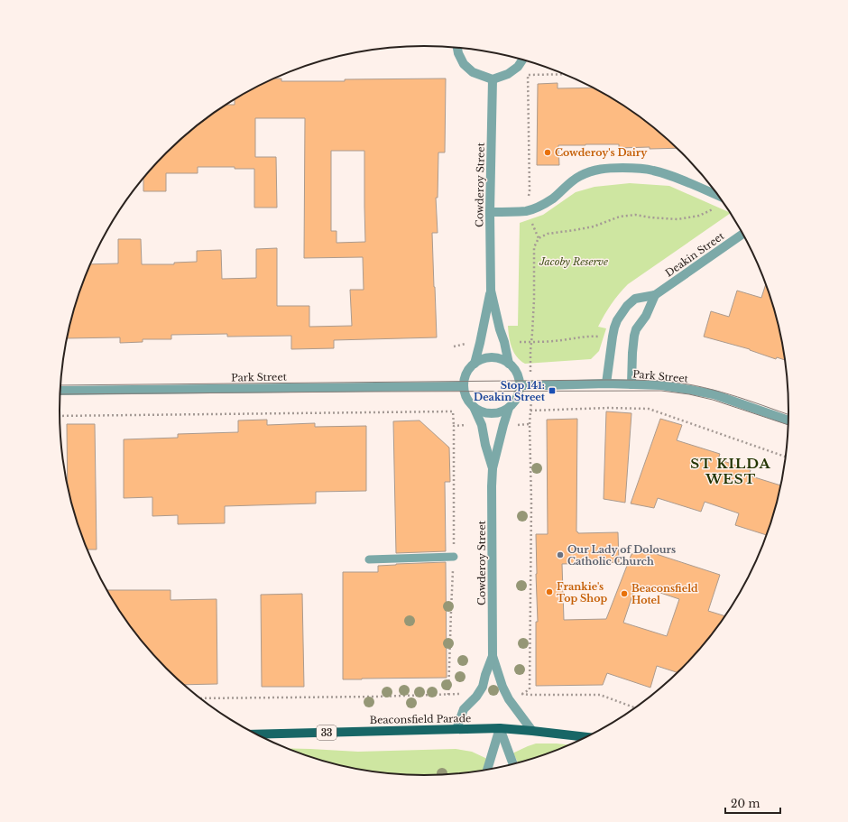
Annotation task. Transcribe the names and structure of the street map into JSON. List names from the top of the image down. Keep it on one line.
{"streets":{"main road":["Beaconsfield Parade","33"],"street":["Cowderoy Street","Deakin Street","Park Street"]},"crossings":[["Cowderoy Street","Park Street"],["Cowderoy Street","Beaconsfield Parade"],["Deakin Street","Park Street"]],"districts":["ST KILDA WEST"],"parks":["Jacoby Reserve"],"places":{"other":["Cowderoy's Dairy","Our Lady of Dolours Catholic Church","Frankie's Top Shop","Beaconsfield Hotel"],"transit":["Stop 141: Deakin Street"]},"scale_bar":"20 m"}
